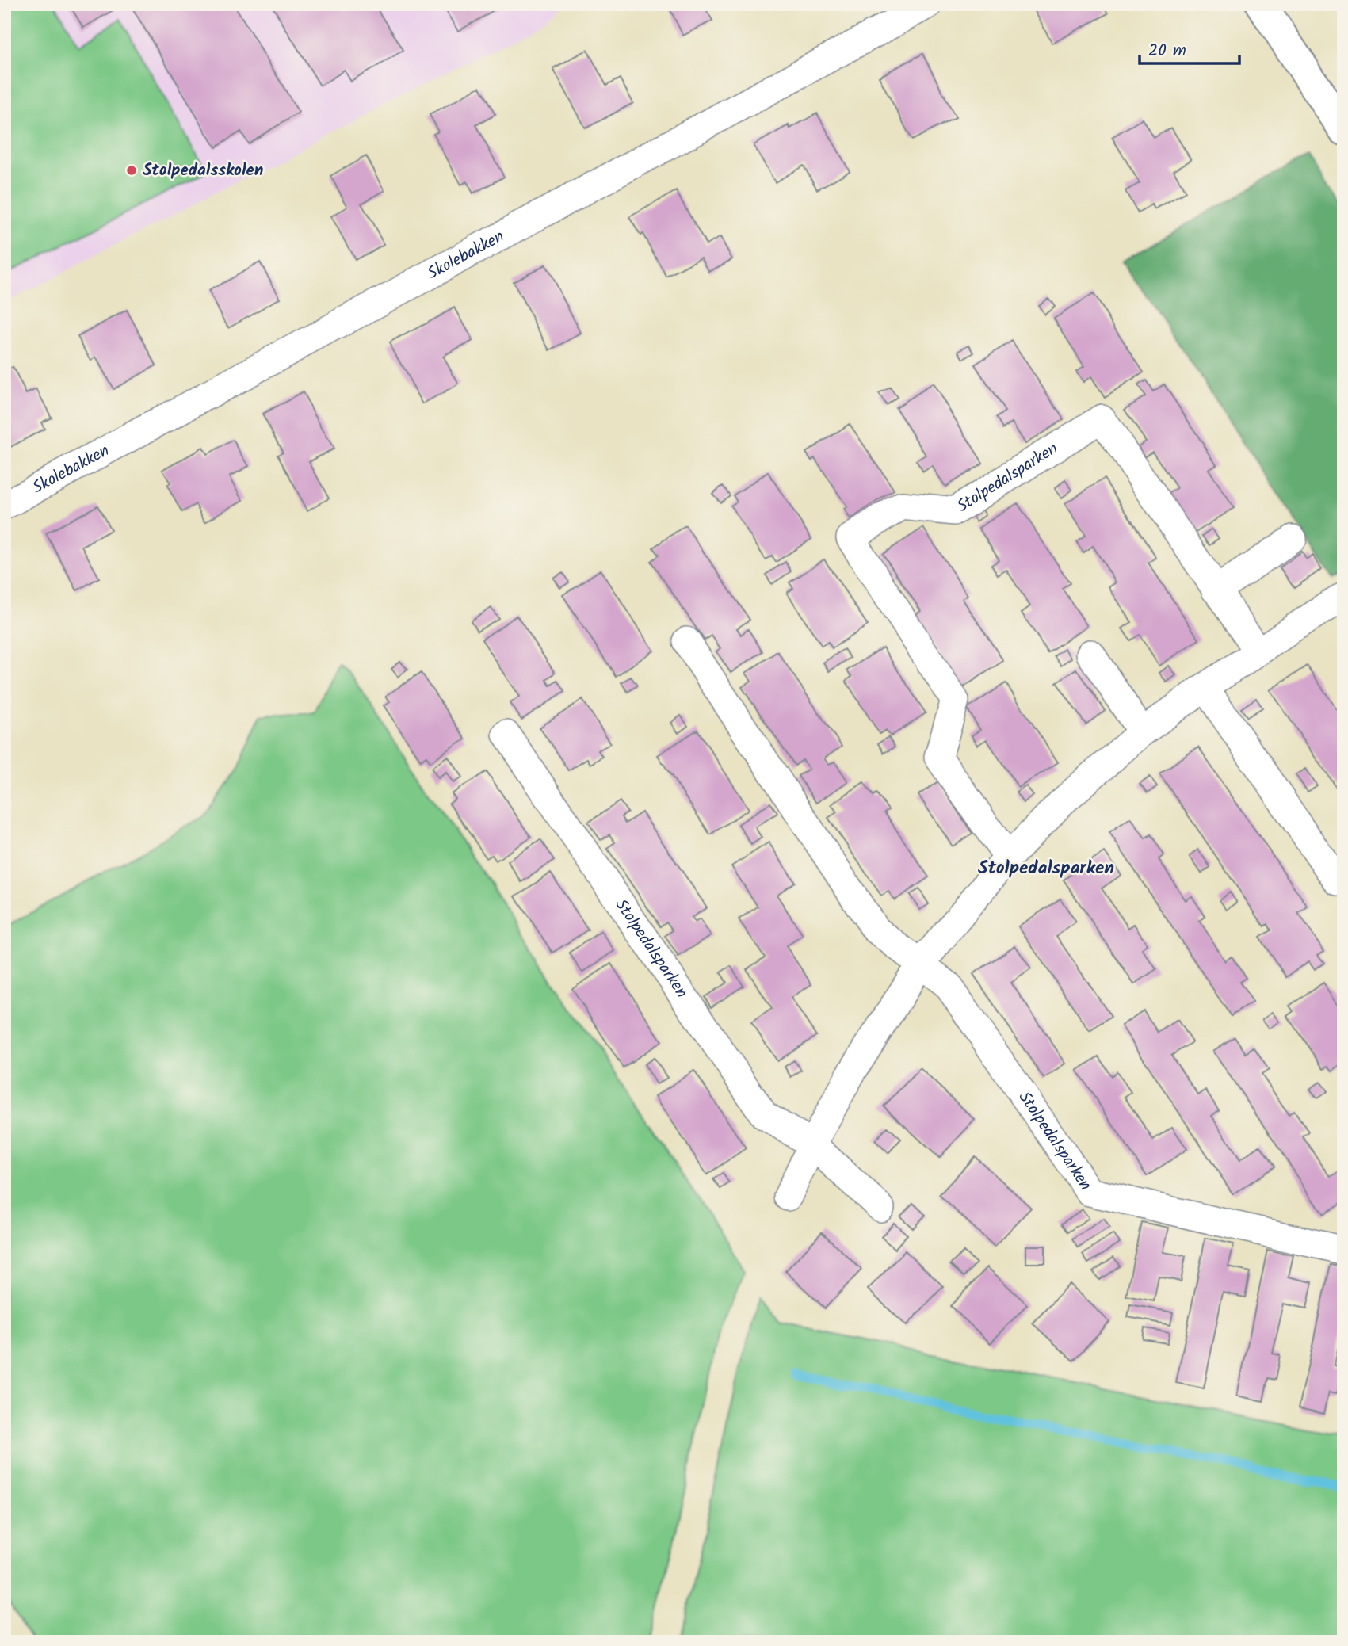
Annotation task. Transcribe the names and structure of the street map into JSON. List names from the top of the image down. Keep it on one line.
{"streets":{"street":["Skolebakken","Stolpedalsparken"]},"districts":["Stolpedalsparken"],"places":["Stolpedalsskolen"],"scale_bar":"20 m"}
